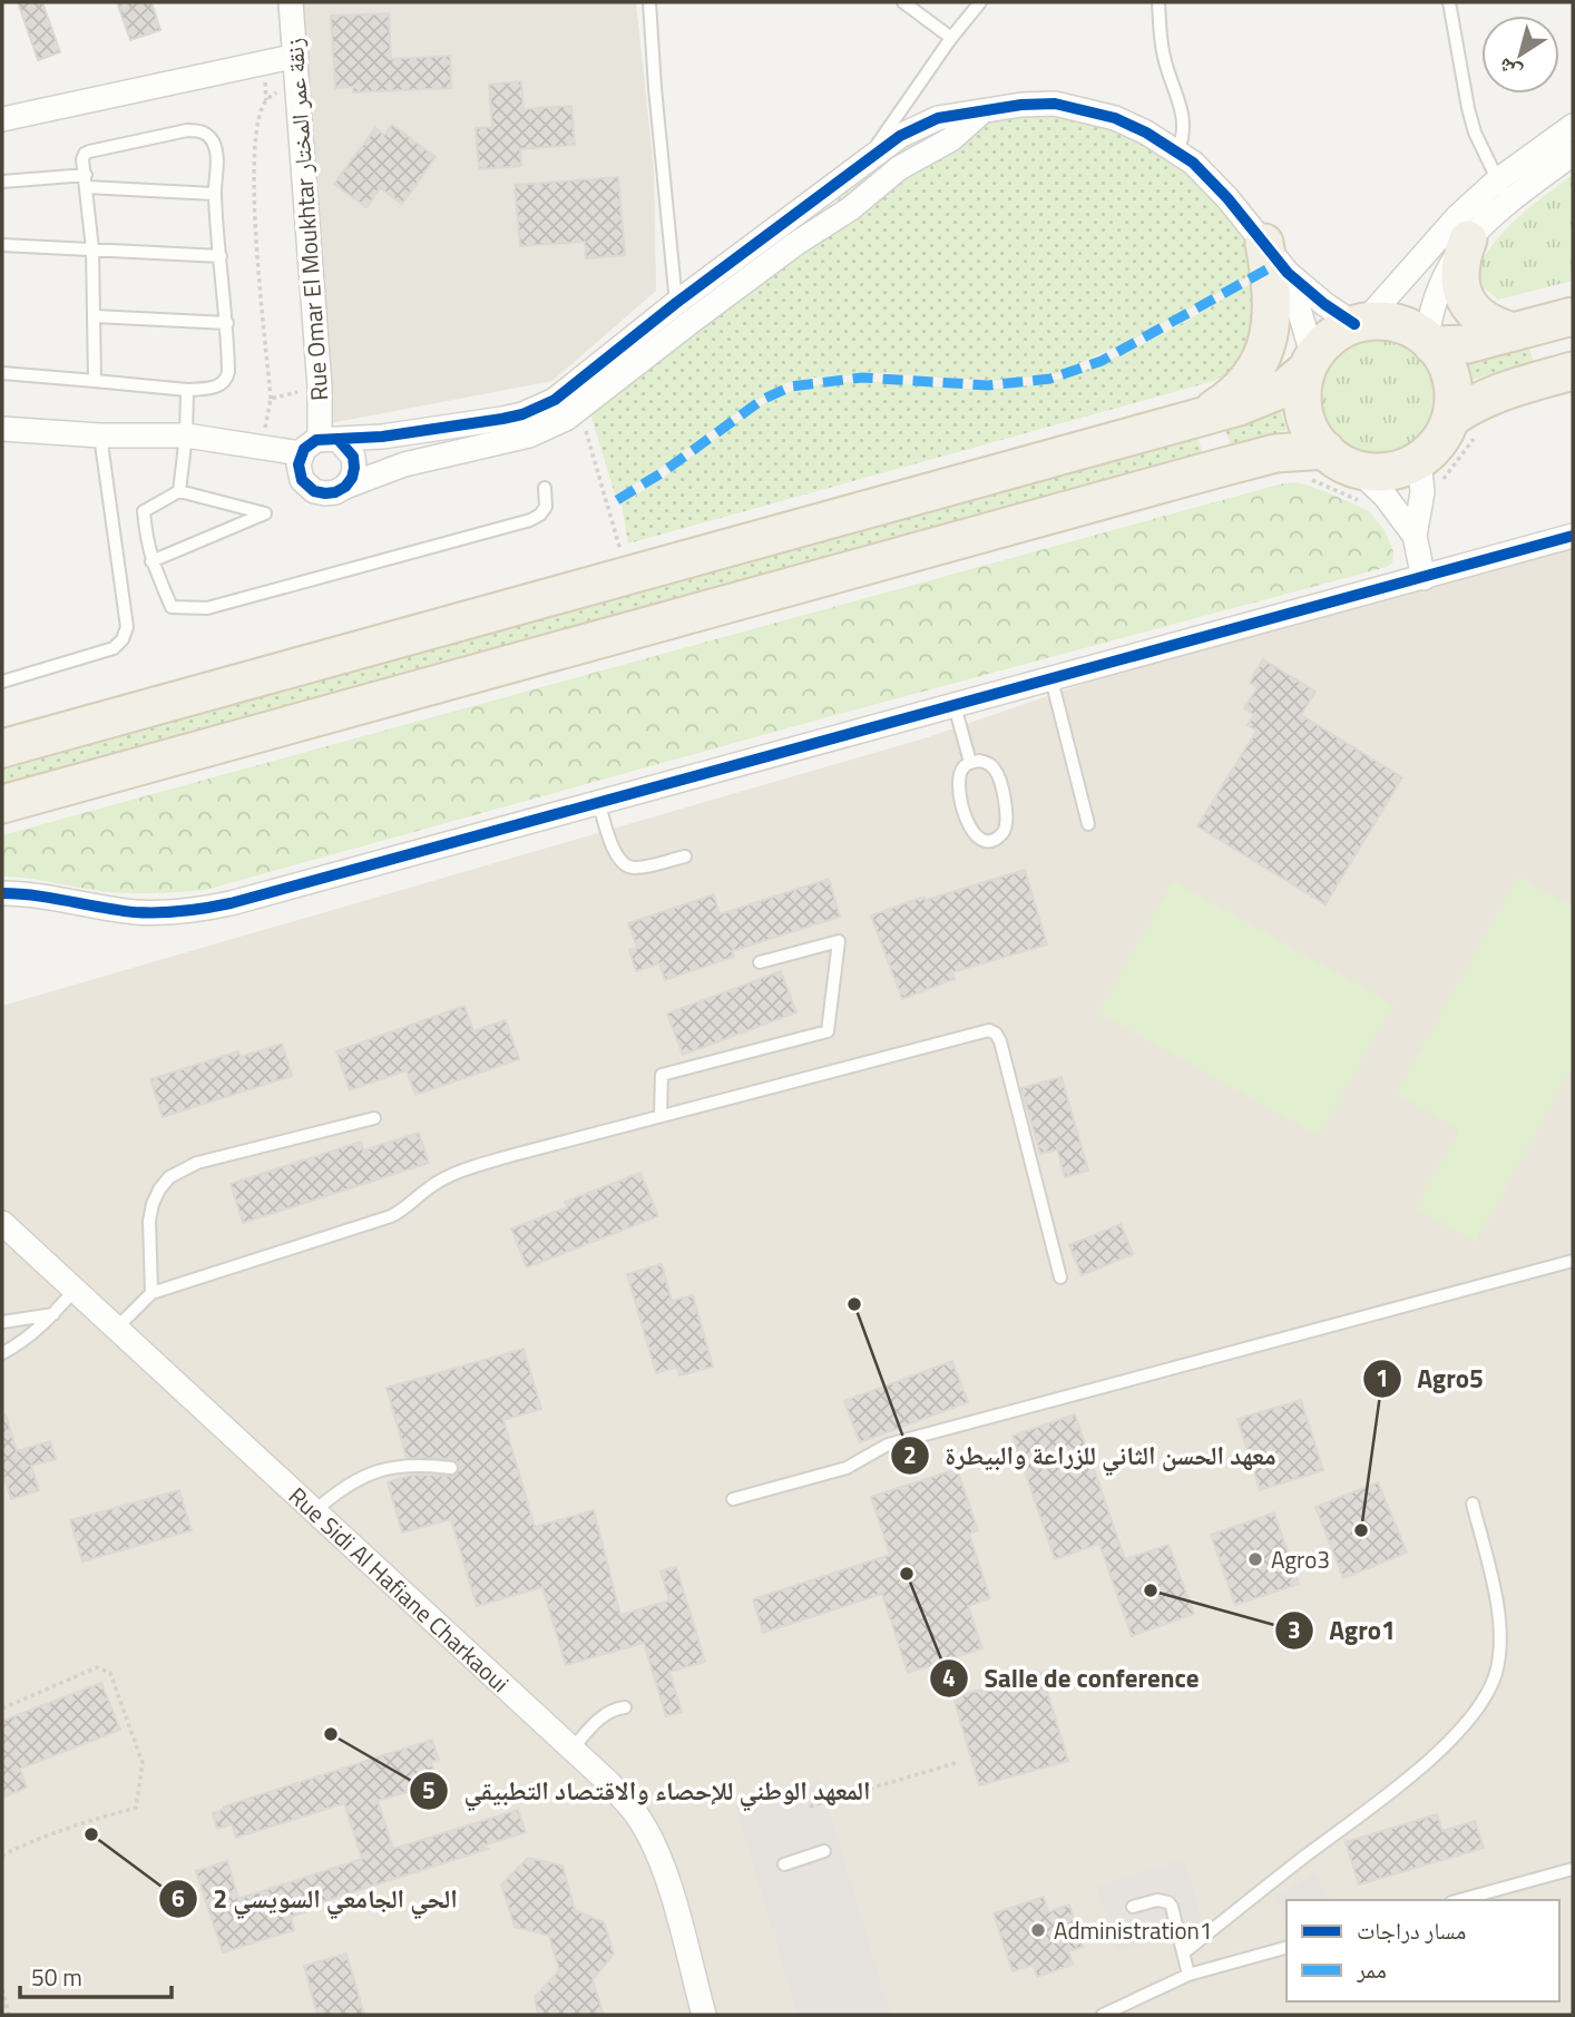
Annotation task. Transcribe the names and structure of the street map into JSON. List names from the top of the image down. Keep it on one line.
{"streets":{"street":["Rue Omar El Moukhtar زنقة عمر المختار","Rue Sidi Al Hafiane Charkaoui"]},"places":["معهد الحسن الثاني للزراعة والبيطرة","Agro5","Agro3","Salle de conference","Agro1","المعهد الوطني للإحصاء والاقتصاد التطبيقي","الحي الجامعي السويسي 2","Administration1"],"legend":["مسار دراجات","ممر"],"scale_bar":"50 m","north":"bottom left"}
